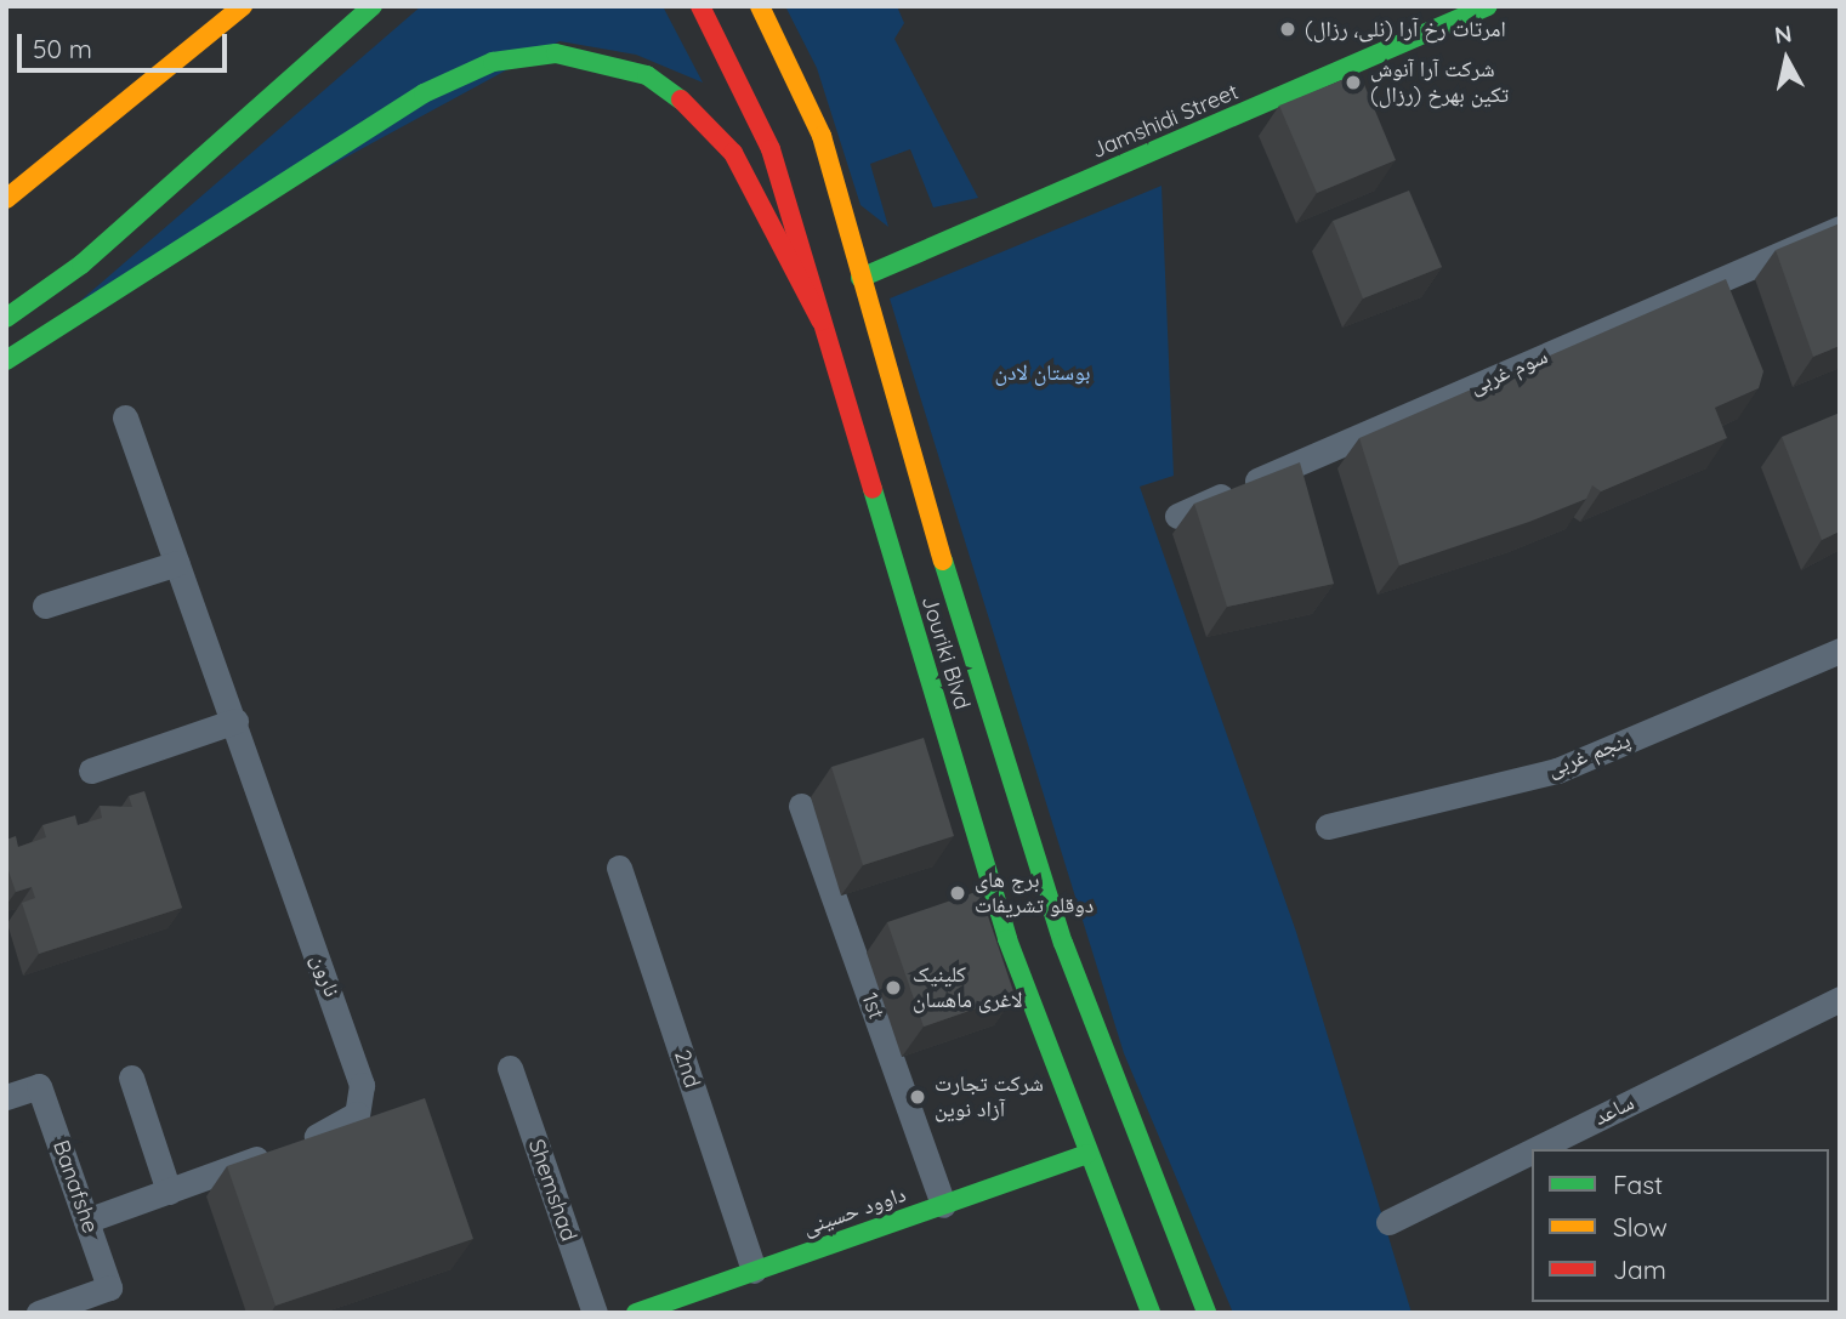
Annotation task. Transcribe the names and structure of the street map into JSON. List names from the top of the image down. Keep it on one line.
{"streets":{"main road":["Jamshidi Street","Jouriki Blvd","داوود حسینی"],"street":["سوم غربی","پنجم غربی","نارون","1st","2nd","ساعد","Banafshe","Shemshad"]},"crossings":[["Jamshidi Street","Jouriki Blvd"],["Jouriki Blvd","داوود حسینی"],["نارون","Banafshe"],["1st","داوود حسینی"],["2nd","داوود حسینی"]],"parks":["بوستان لادن"],"places":["امرتات رخ آرا (نلی، رزال)","شرکت آرا آنوش تکین بهرخ (رزال)","برج های دوقلو تشریفات","کلینیک لاغری ماهسان","شرکت تجارت آزاد نوین"],"legend":["Fast","Slow","Jam"],"scale_bar":"50 m","north":"top"}
